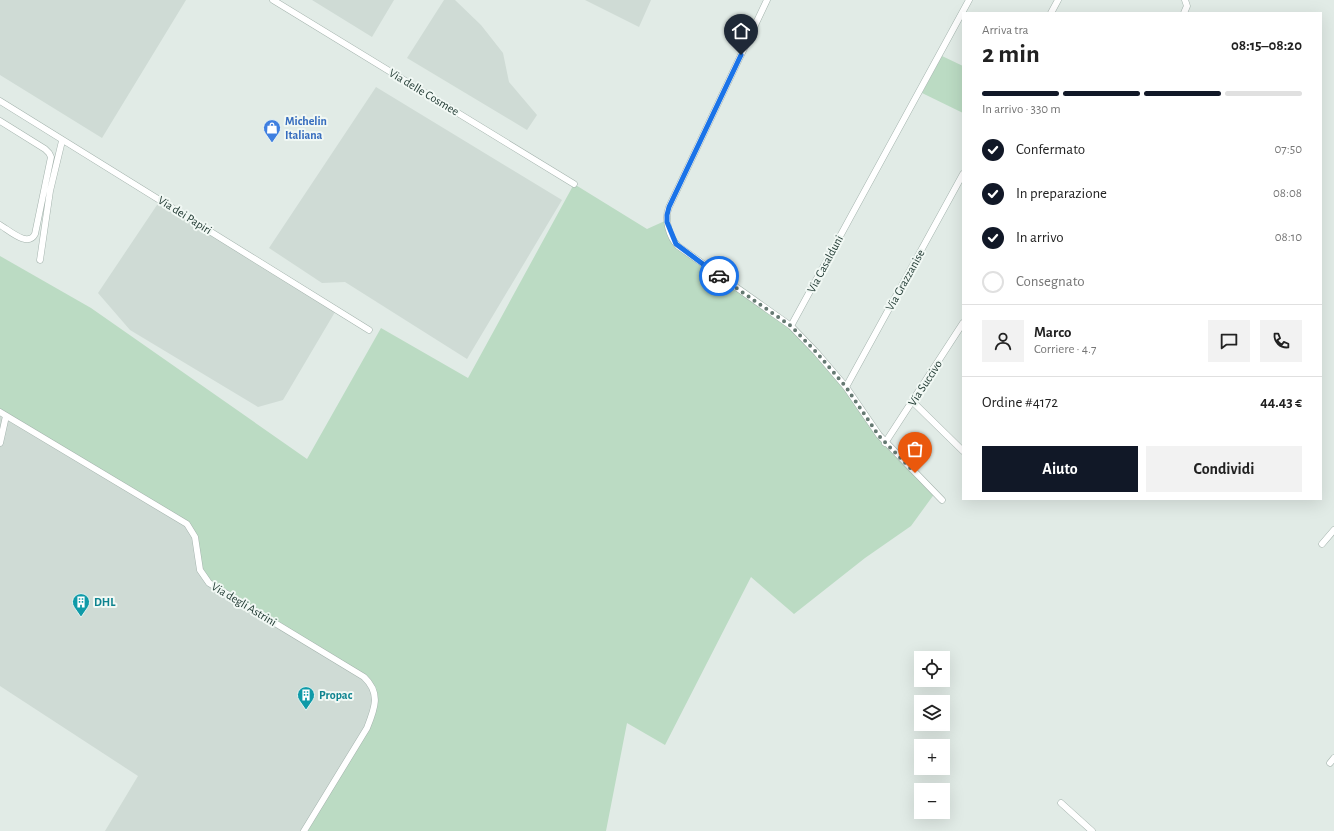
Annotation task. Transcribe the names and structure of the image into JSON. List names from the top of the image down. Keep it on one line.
{"streets":{"street":["Via delle Cosmee","Via dei Papiri","Via Casalduni","Via Grazzanise","Via Succivo","Via degli Astrini"]},"places":{"shop":["Michelin Italiana"],"building":["DHL","Propac"]},"page":{"heading":["2 min","Arriva tra","08:15–08:20"],"panel":["Marco","Corriere · 4.7","Ordine #4172","44.43 €"],"bar":"In arrivo · 330 m","list":[["Confermato","07:50"],["In preparazione","08:08"],["In arrivo","08:10"],"Consegnato"],"buttons":["Aiuto","Condividi"],"map_buttons":["+","−"]}}
